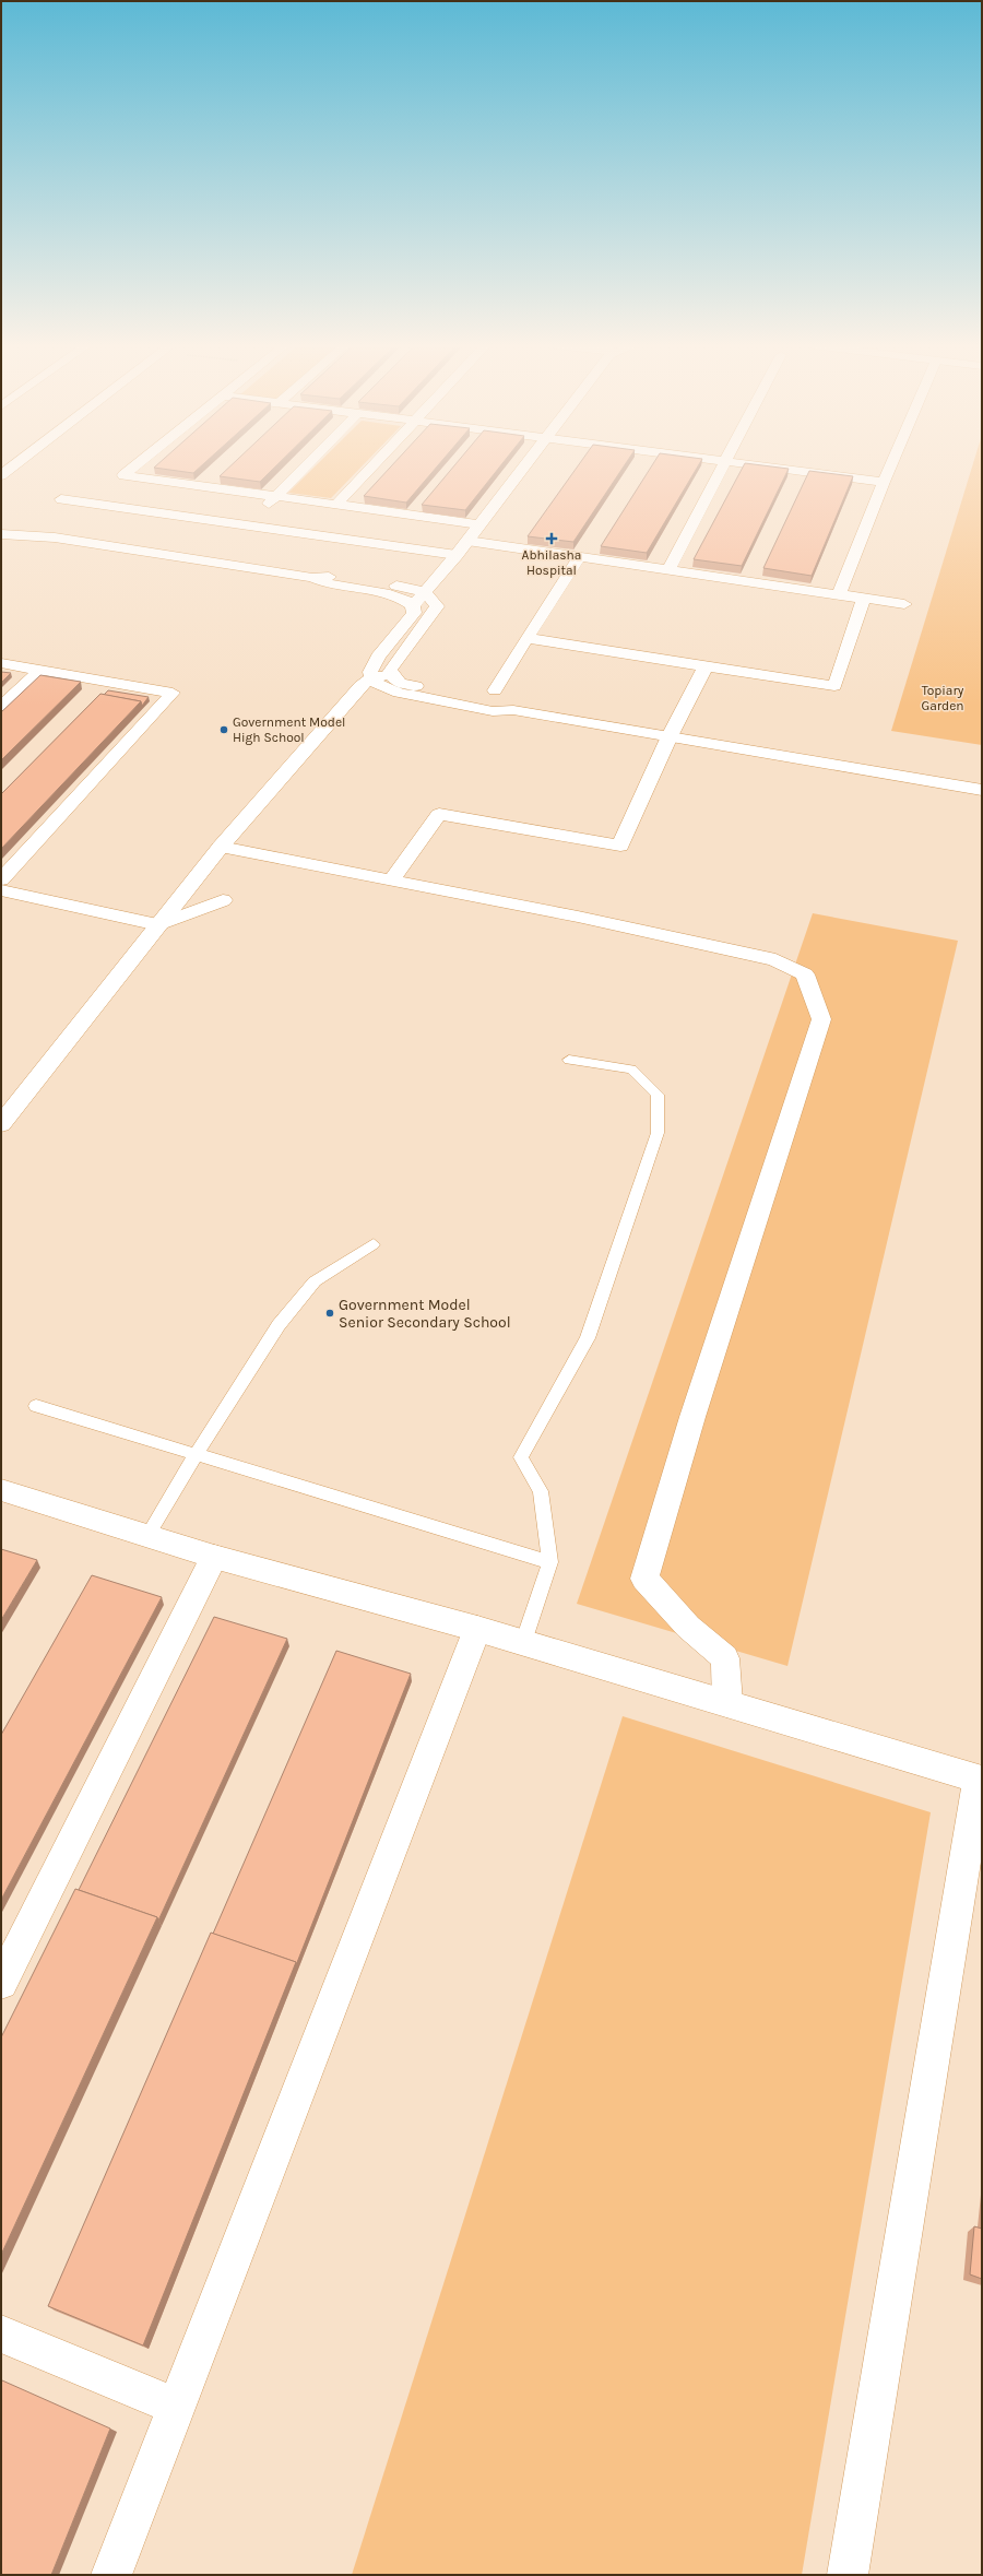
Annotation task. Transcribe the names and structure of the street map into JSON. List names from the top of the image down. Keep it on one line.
{"parks":["Topiary Garden"],"places":{"health":["Abhilasha Hospital"],"other":["Government Model High School","Government Model Senior Secondary School"]}}
